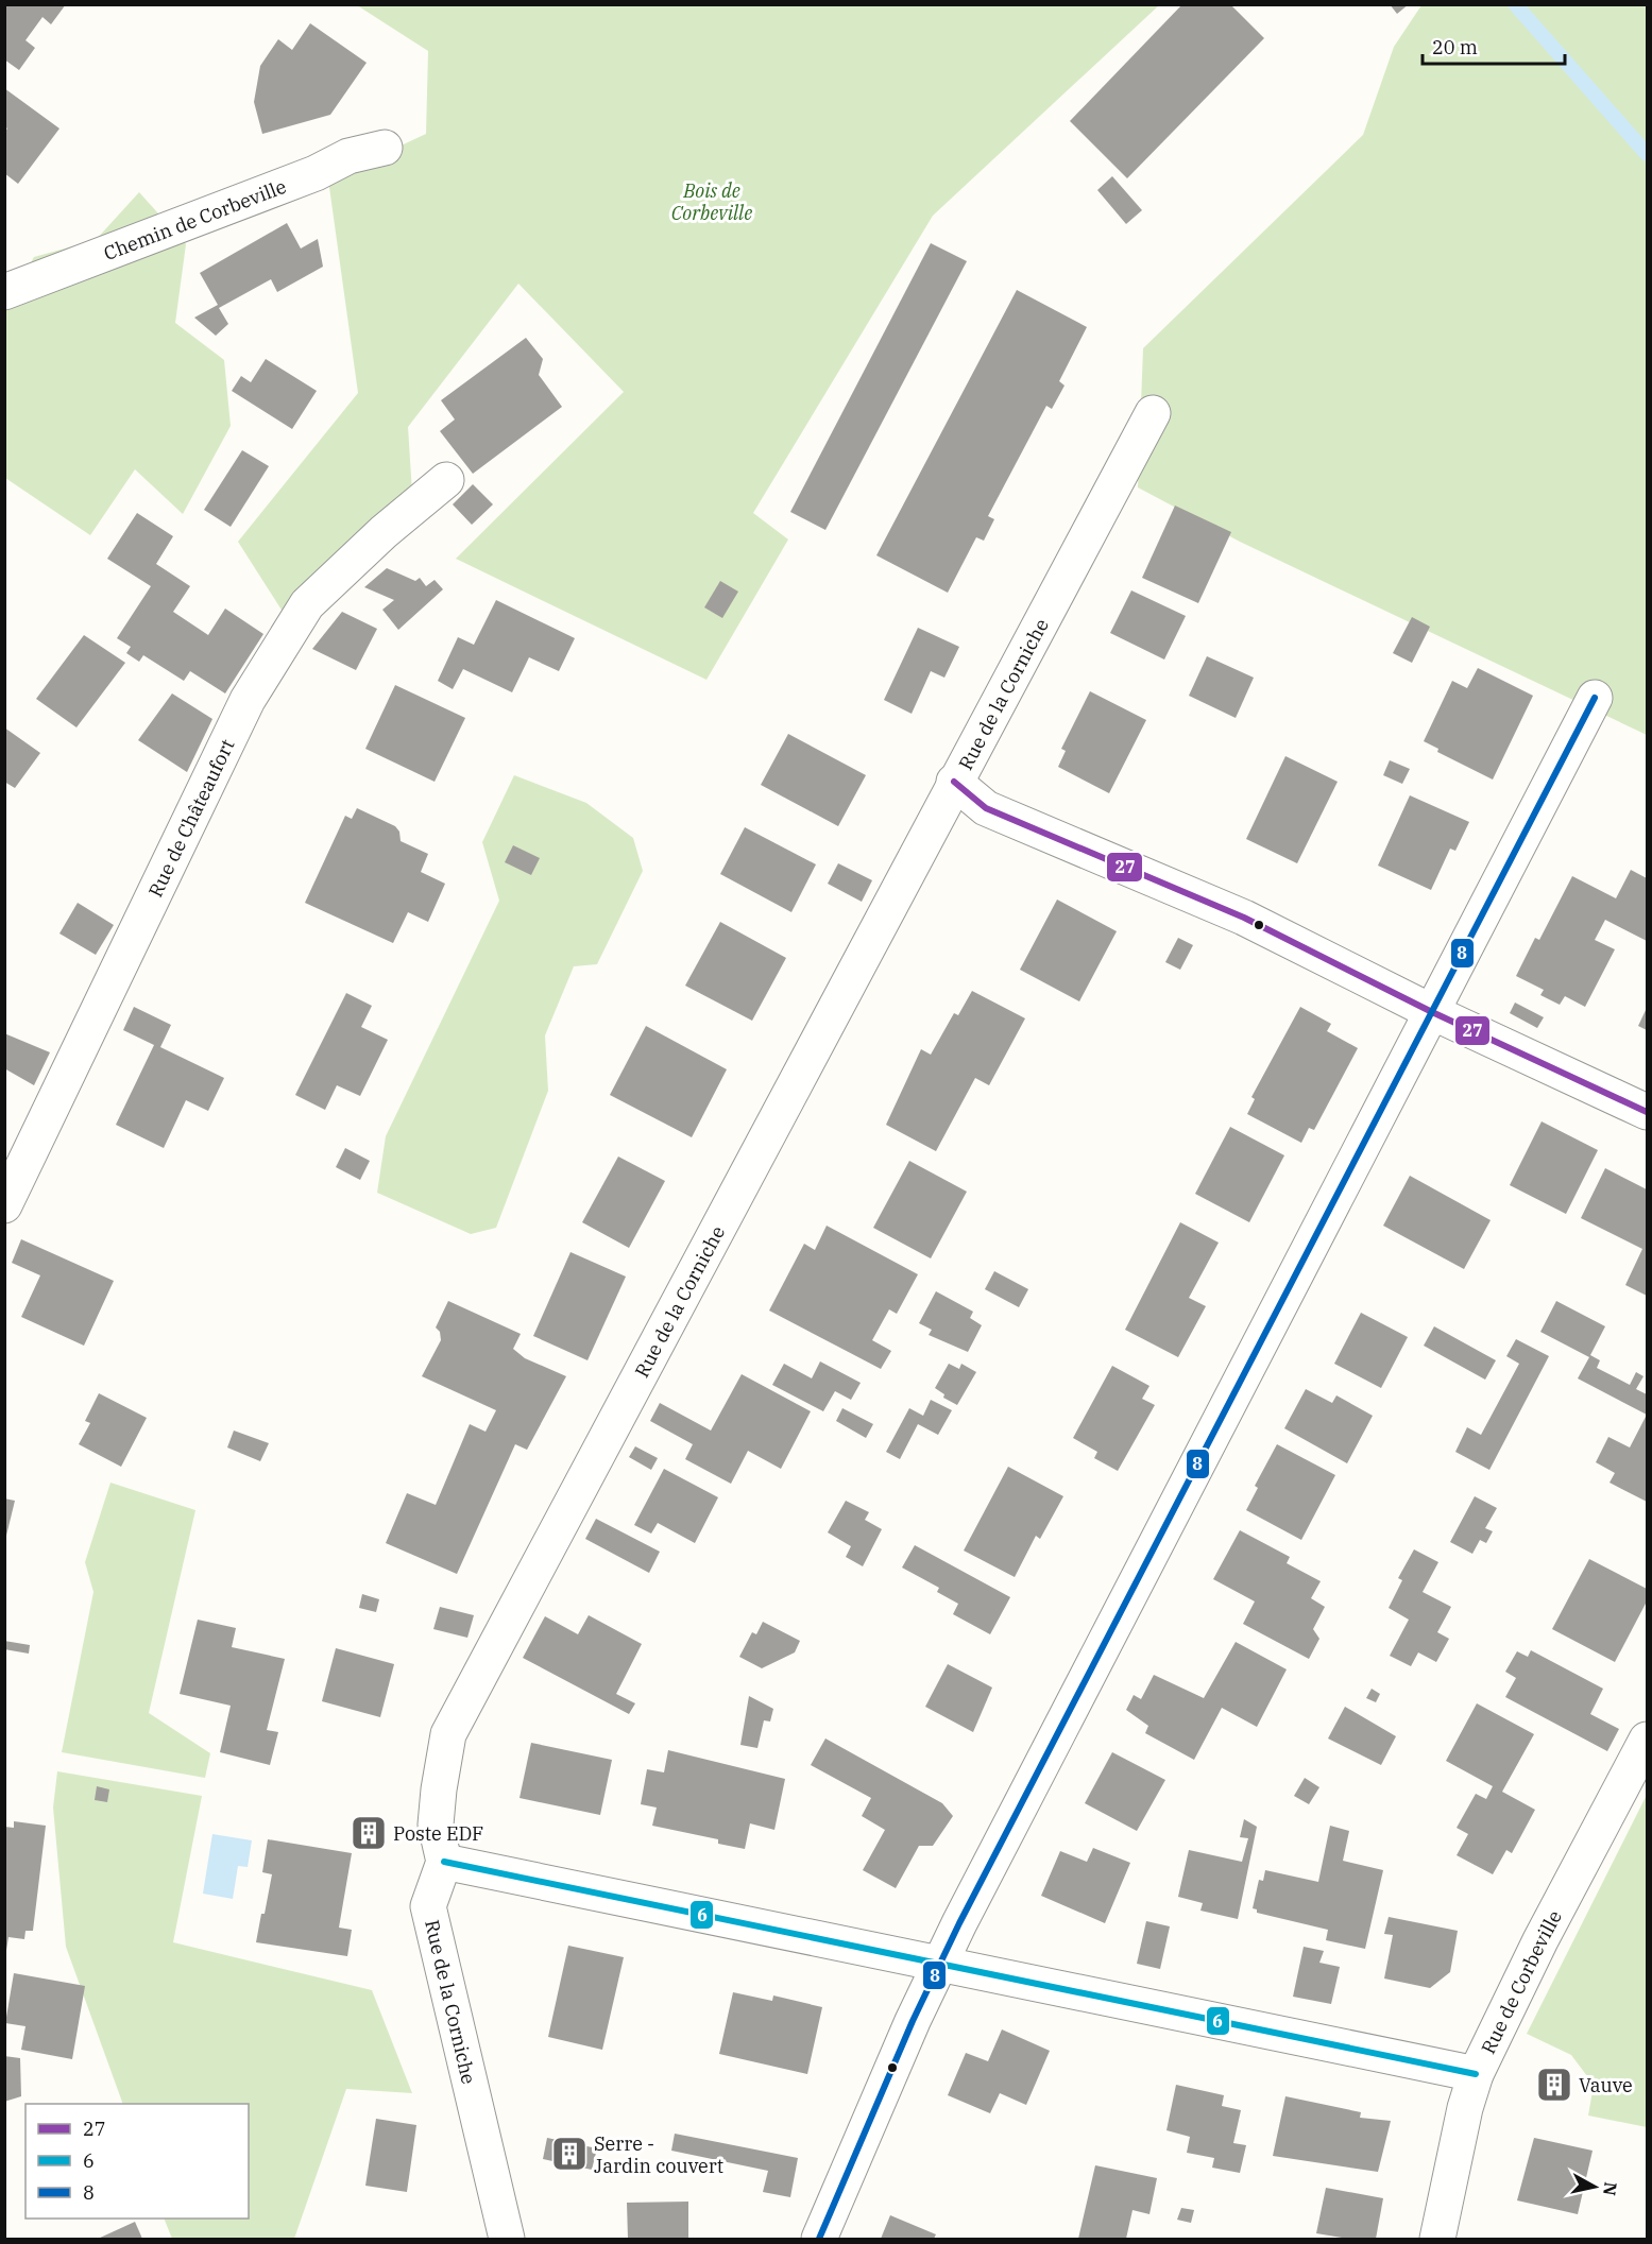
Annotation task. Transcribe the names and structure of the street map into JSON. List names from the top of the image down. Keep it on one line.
{"streets":{"street":["Chemin de Corbeville","Rue de la Corniche","Rue de Châteaufort","Rue de Corbeville"]},"parks":["Bois de Corbeville"],"places":{"building":["Poste EDF","Vauve","Serre - Jardin couvert"]},"lines":["transit line 8","transit line 27","transit line 6"],"legend":["27","6","8"],"scale_bar":"20 m","north":"right"}
